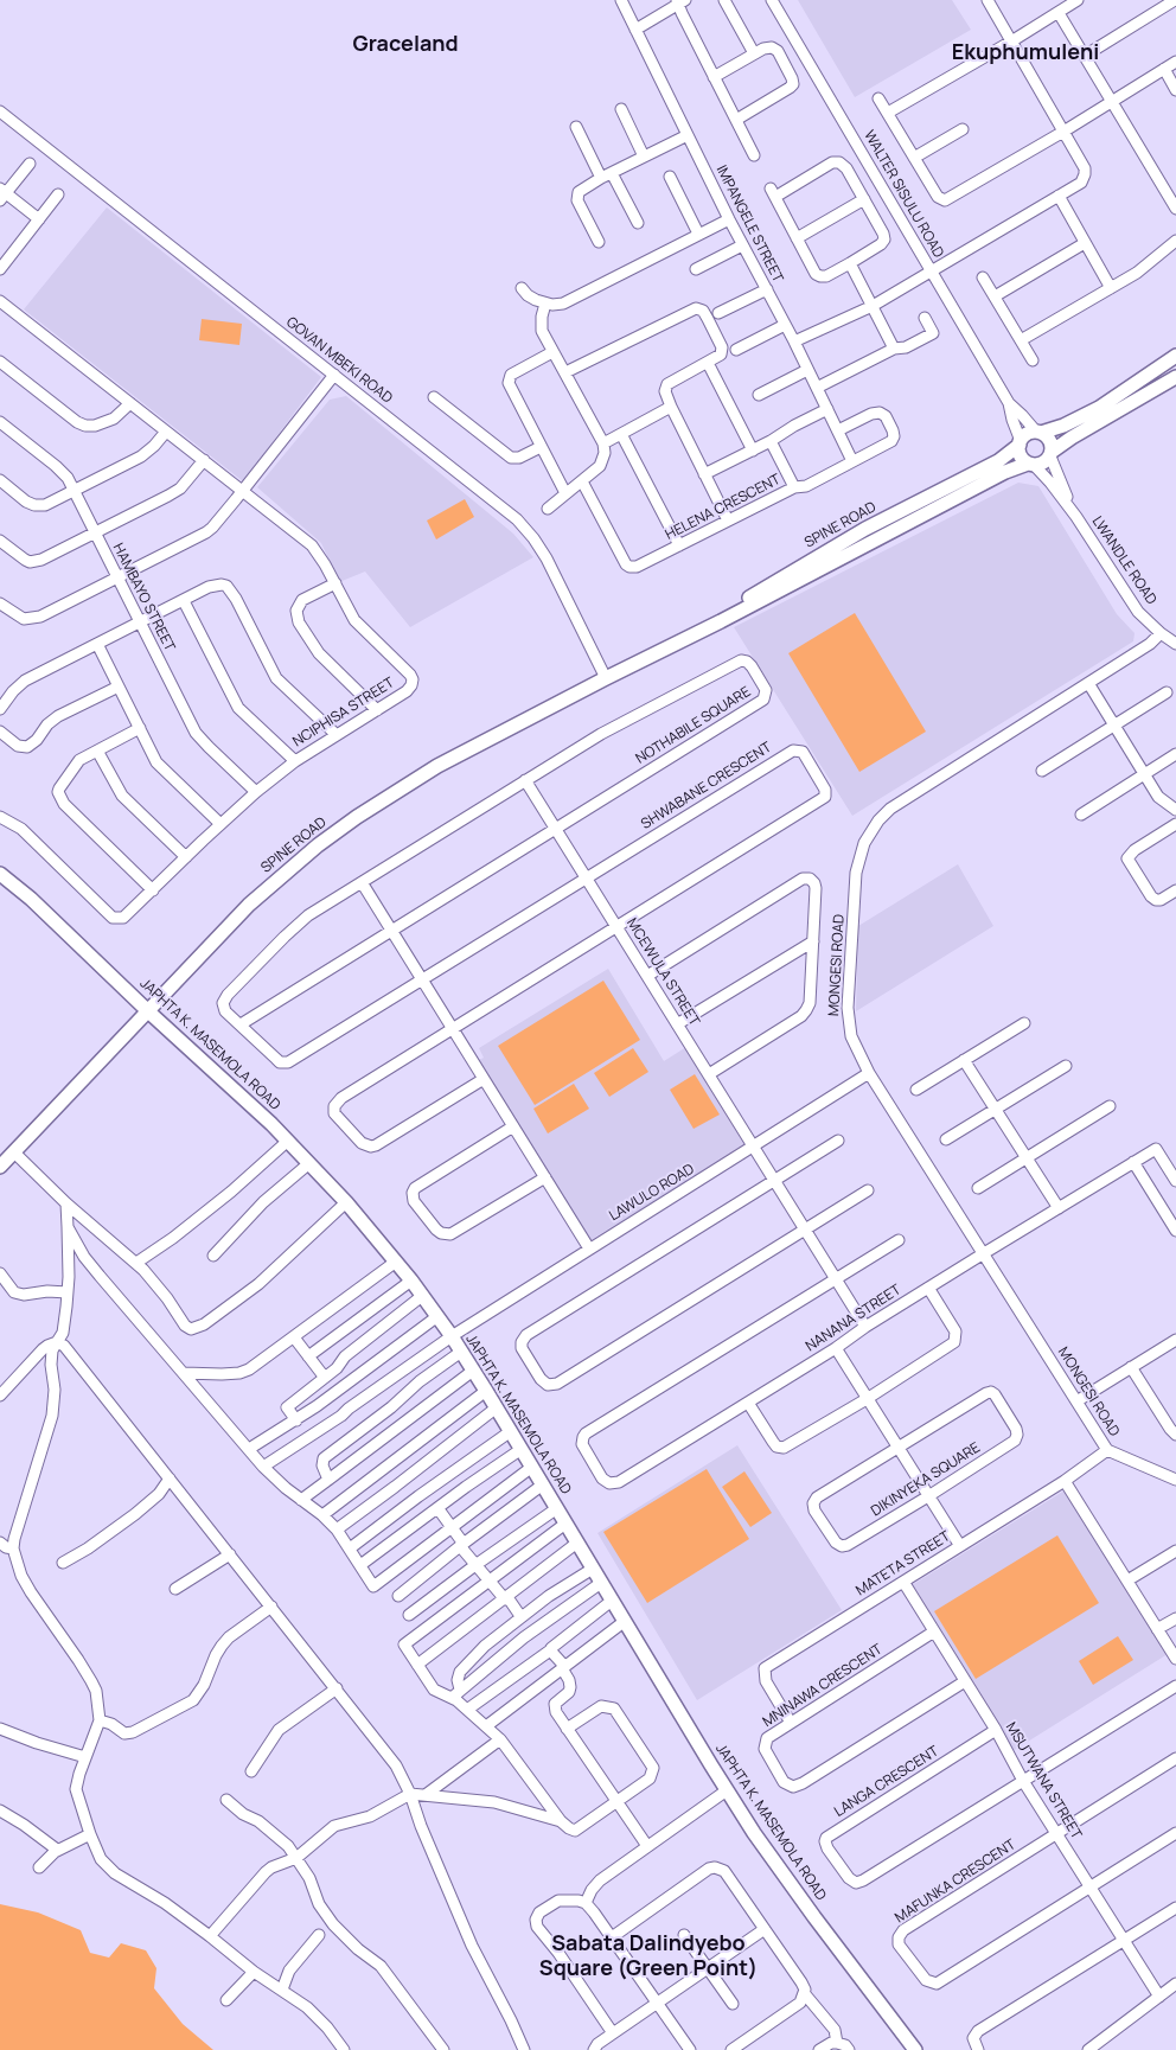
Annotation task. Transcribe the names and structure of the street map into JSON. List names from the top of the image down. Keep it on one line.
{"streets":{"main road":["SPINE ROAD","JAPHTA K. MASEMOLA ROAD"],"street":["WALTER SISULU ROAD","IMPANGELE STREET","GOVAN MBEKI ROAD","HELENA CRESCENT","LWANDLE ROAD","HAMBAYO STREET","NCIPHISA STREET","NOTHABILE SQUARE","SHWABANE CRESCENT","MONGESI ROAD","MCEWULA STREET","LAWULO ROAD","NANANA STREET","DIKINYEKA SQUARE","MATETA STREET","MNINAWA CRESCENT","MSUTWANA STREET","LANGA CRESCENT","MAFUNKA CRESCENT"]},"crossings":[["WALTER SISULU ROAD","SPINE ROAD"],["WALTER SISULU ROAD","LWANDLE ROAD"],["GOVAN MBEKI ROAD","SPINE ROAD"],["SPINE ROAD","LWANDLE ROAD"],["SPINE ROAD","JAPHTA K. MASEMOLA ROAD"],["LWANDLE ROAD","MONGESI ROAD"],["HAMBAYO STREET","NCIPHISA STREET"],["NOTHABILE SQUARE","SHWABANE CRESCENT"],["NOTHABILE SQUARE","MCEWULA STREET"],["SHWABANE CRESCENT","MCEWULA STREET"],["MONGESI ROAD","LAWULO ROAD"],["MONGESI ROAD","NANANA STREET"],["MONGESI ROAD","MATETA STREET"],["MCEWULA STREET","LAWULO ROAD"],["MCEWULA STREET","NANANA STREET"],["JAPHTA K. MASEMOLA ROAD","LAWULO ROAD"],["MATETA STREET","MNINAWA CRESCENT"],["MATETA STREET","MSUTWANA STREET"],["MNINAWA CRESCENT","MSUTWANA STREET"],["MSUTWANA STREET","LANGA CRESCENT"],["MSUTWANA STREET","MAFUNKA CRESCENT"]],"districts":["Graceland","Ekuphumuleni","Sabata Dalindyebo Square (Green Point)"]}
